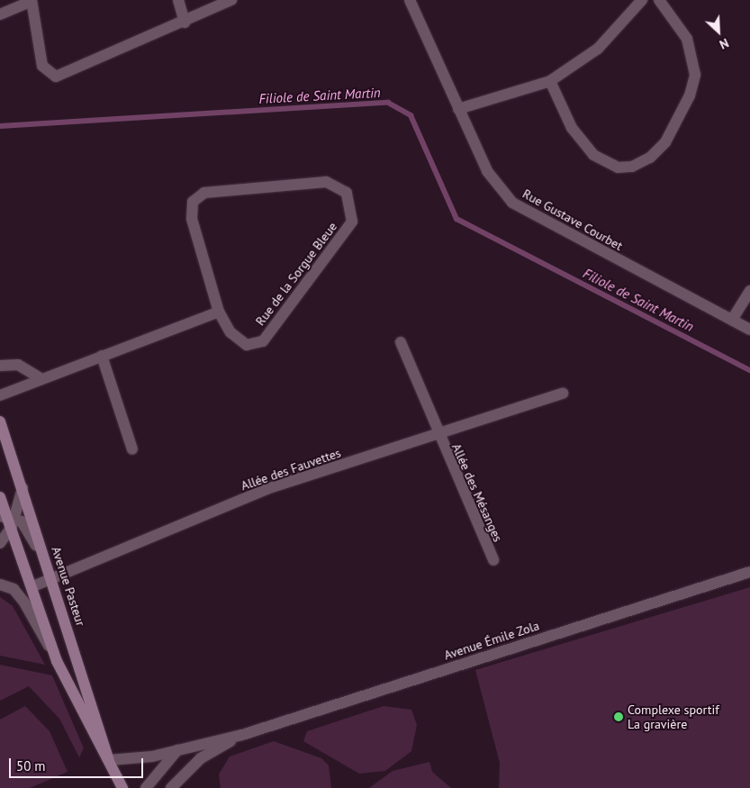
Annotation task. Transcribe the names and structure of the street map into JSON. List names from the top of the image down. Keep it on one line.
{"streets":{"main road":["Avenue Pasteur"],"street":["Rue Gustave Courbet","Rue de la Sorgue Bleue","Allée des Fauvettes","Allée des Mésanges","Avenue Émile Zola"]},"crossings":[["Allée des Fauvettes","Allée des Mésanges"],["Allée des Fauvettes","Avenue Pasteur"],["Avenue Pasteur","Avenue Émile Zola"]],"water":["Filiole de Saint Martin"],"places":["Complexe sportif La gravière"],"scale_bar":"50 m","north":"bottom right"}
